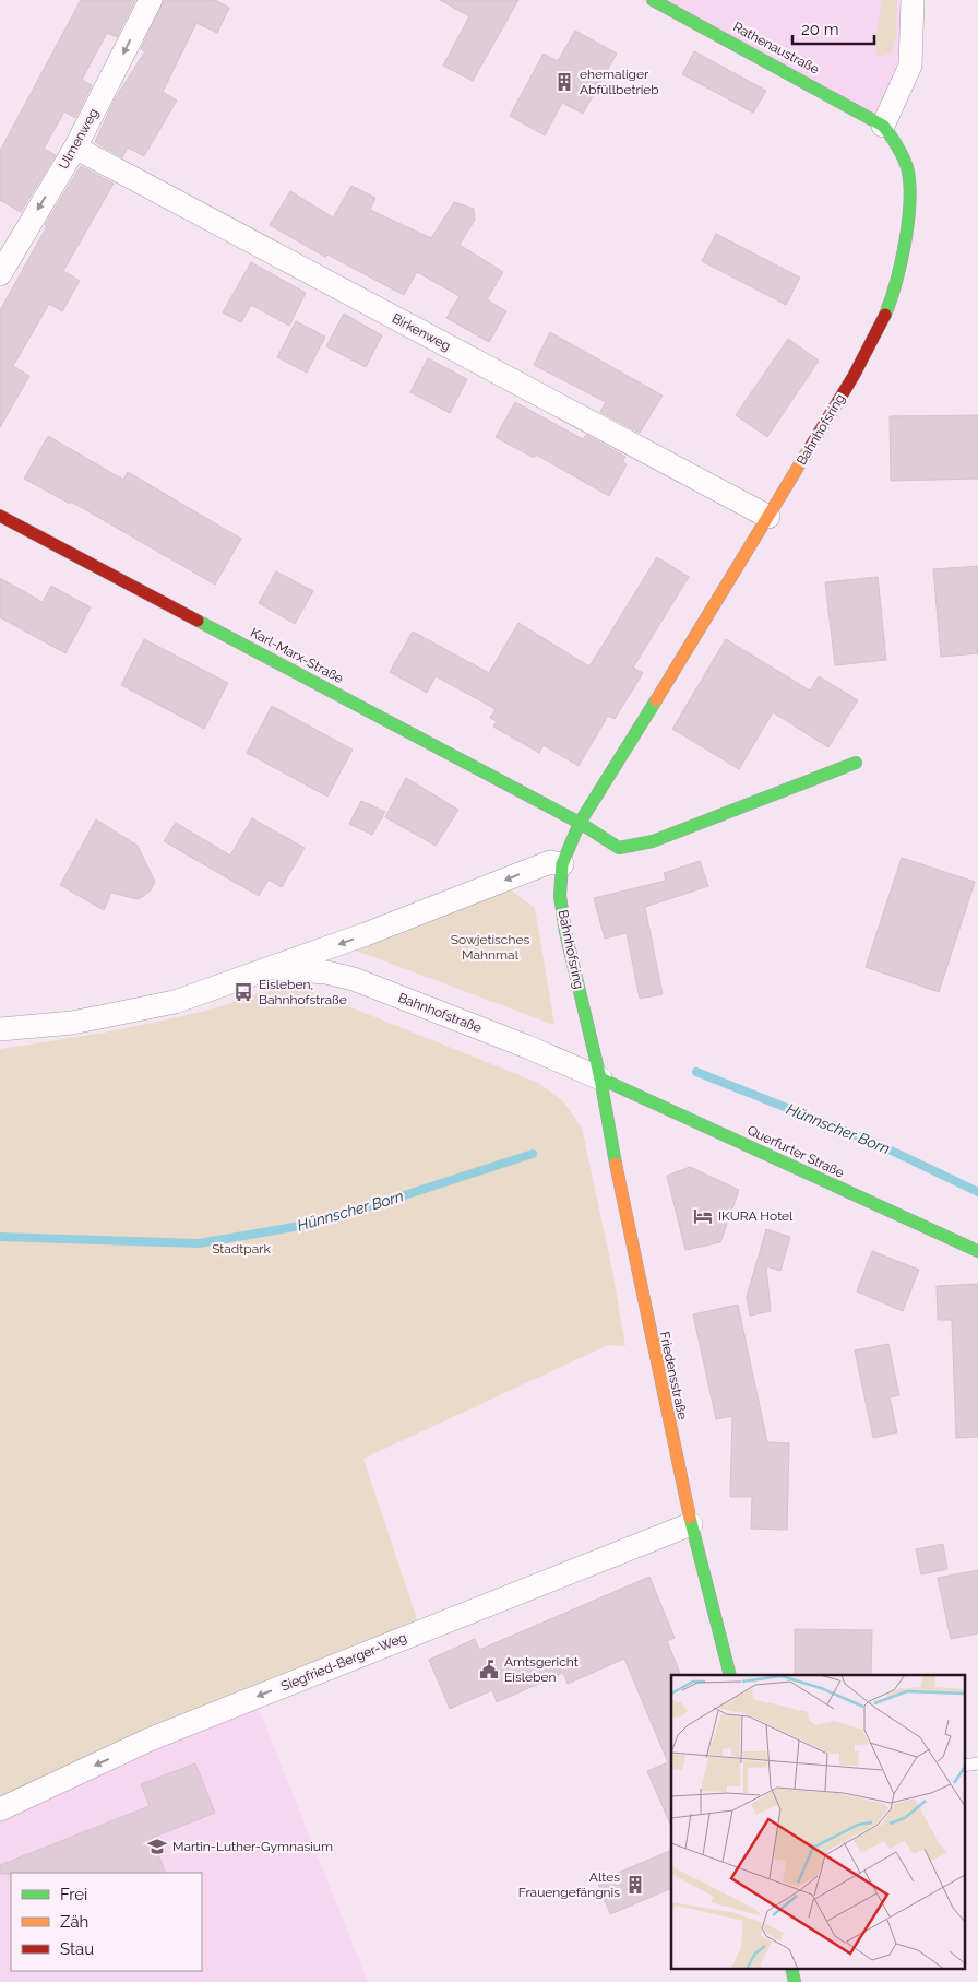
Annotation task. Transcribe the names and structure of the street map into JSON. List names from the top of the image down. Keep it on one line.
{"streets":{"main road":["Rathenaustraße","Bahnhofsring","Karl-Marx-Straße","Querfurter Straße","Friedensstraße"],"street":["Ulmenweg","Birkenweg","Bahnhofstraße","Siegfried-Berger-Weg"]},"crossings":[["Rathenaustraße","Bahnhofsring"],["Ulmenweg","Birkenweg"],["Birkenweg","Bahnhofsring"],["Bahnhofsring","Karl-Marx-Straße"],["Bahnhofsring","Bahnhofstraße"],["Bahnhofsring","Querfurter Straße"],["Bahnhofsring","Friedensstraße"],["Bahnhofstraße","Querfurter Straße"],["Bahnhofstraße","Friedensstraße"],["Querfurter Straße","Friedensstraße"],["Friedensstraße","Siegfried-Berger-Weg"]],"one_way":["Ulmenweg","Siegfried-Berger-Weg"],"water":["Hünnscher Born"],"parks":["Sowjetisches Mahnmal","Stadtpark"],"places":{"building":["ehemaliger Abfüllbetrieb","Altes Frauengefängnis"],"bus stop":["Eisleben, Bahnhofstraße"],"hotel":["IKURA Hotel"],"public building":["Amtsgericht Eisleben"],"school or university":["Martin-Luther-Gymnasium"]},"legend":["Frei","Zäh","Stau"],"scale_bar":"20 m"}
